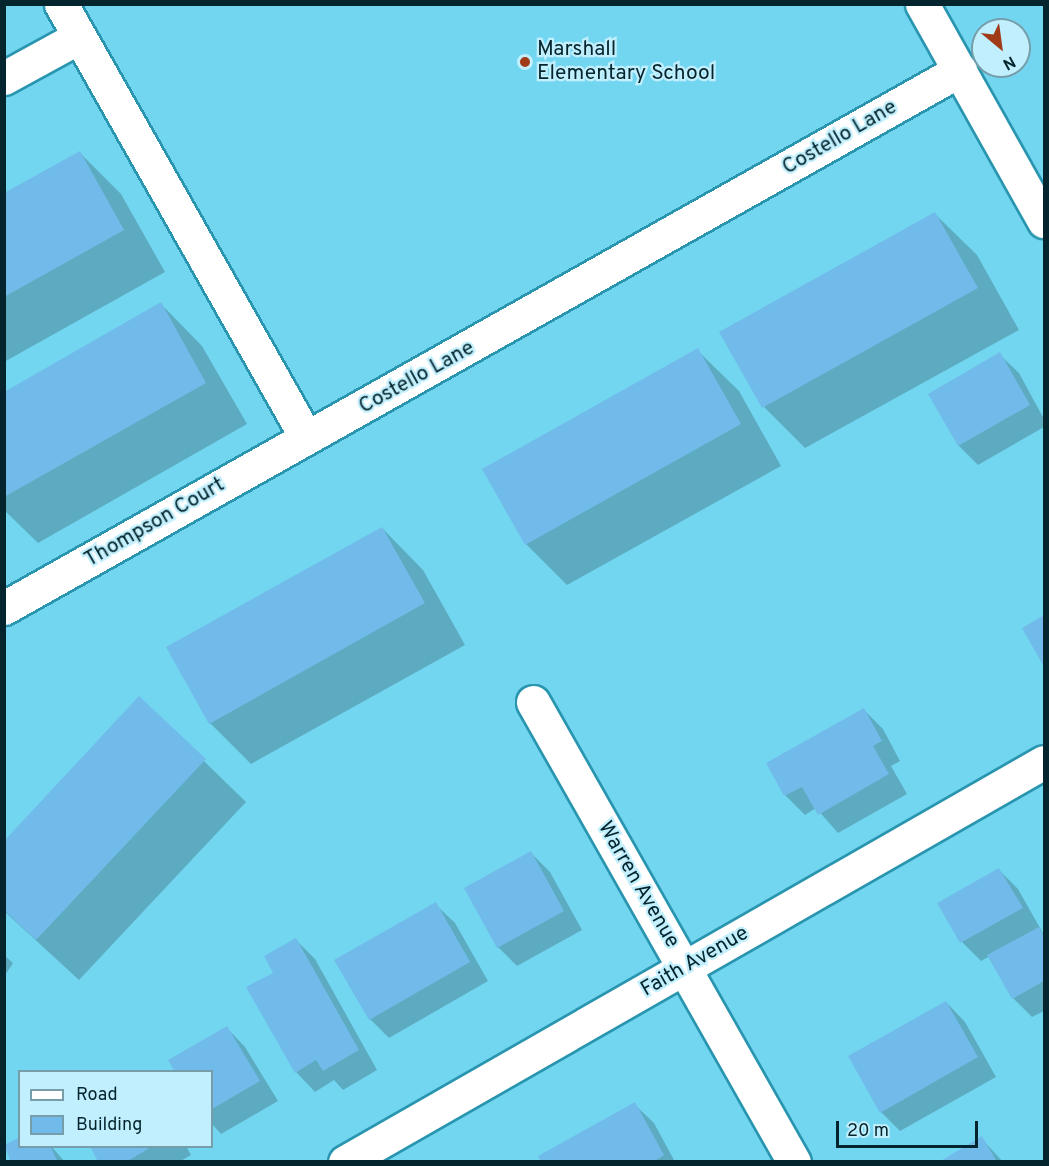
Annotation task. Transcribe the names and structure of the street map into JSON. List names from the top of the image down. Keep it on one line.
{"streets":{"street":["Costello Lane","Thompson Court","Warren Avenue","Faith Avenue"]},"crossings":[["Costello Lane","Thompson Court"],["Warren Avenue","Faith Avenue"]],"places":["Marshall Elementary School"],"legend":["Road","Building"],"scale_bar":"20 m","north":"bottom right"}
